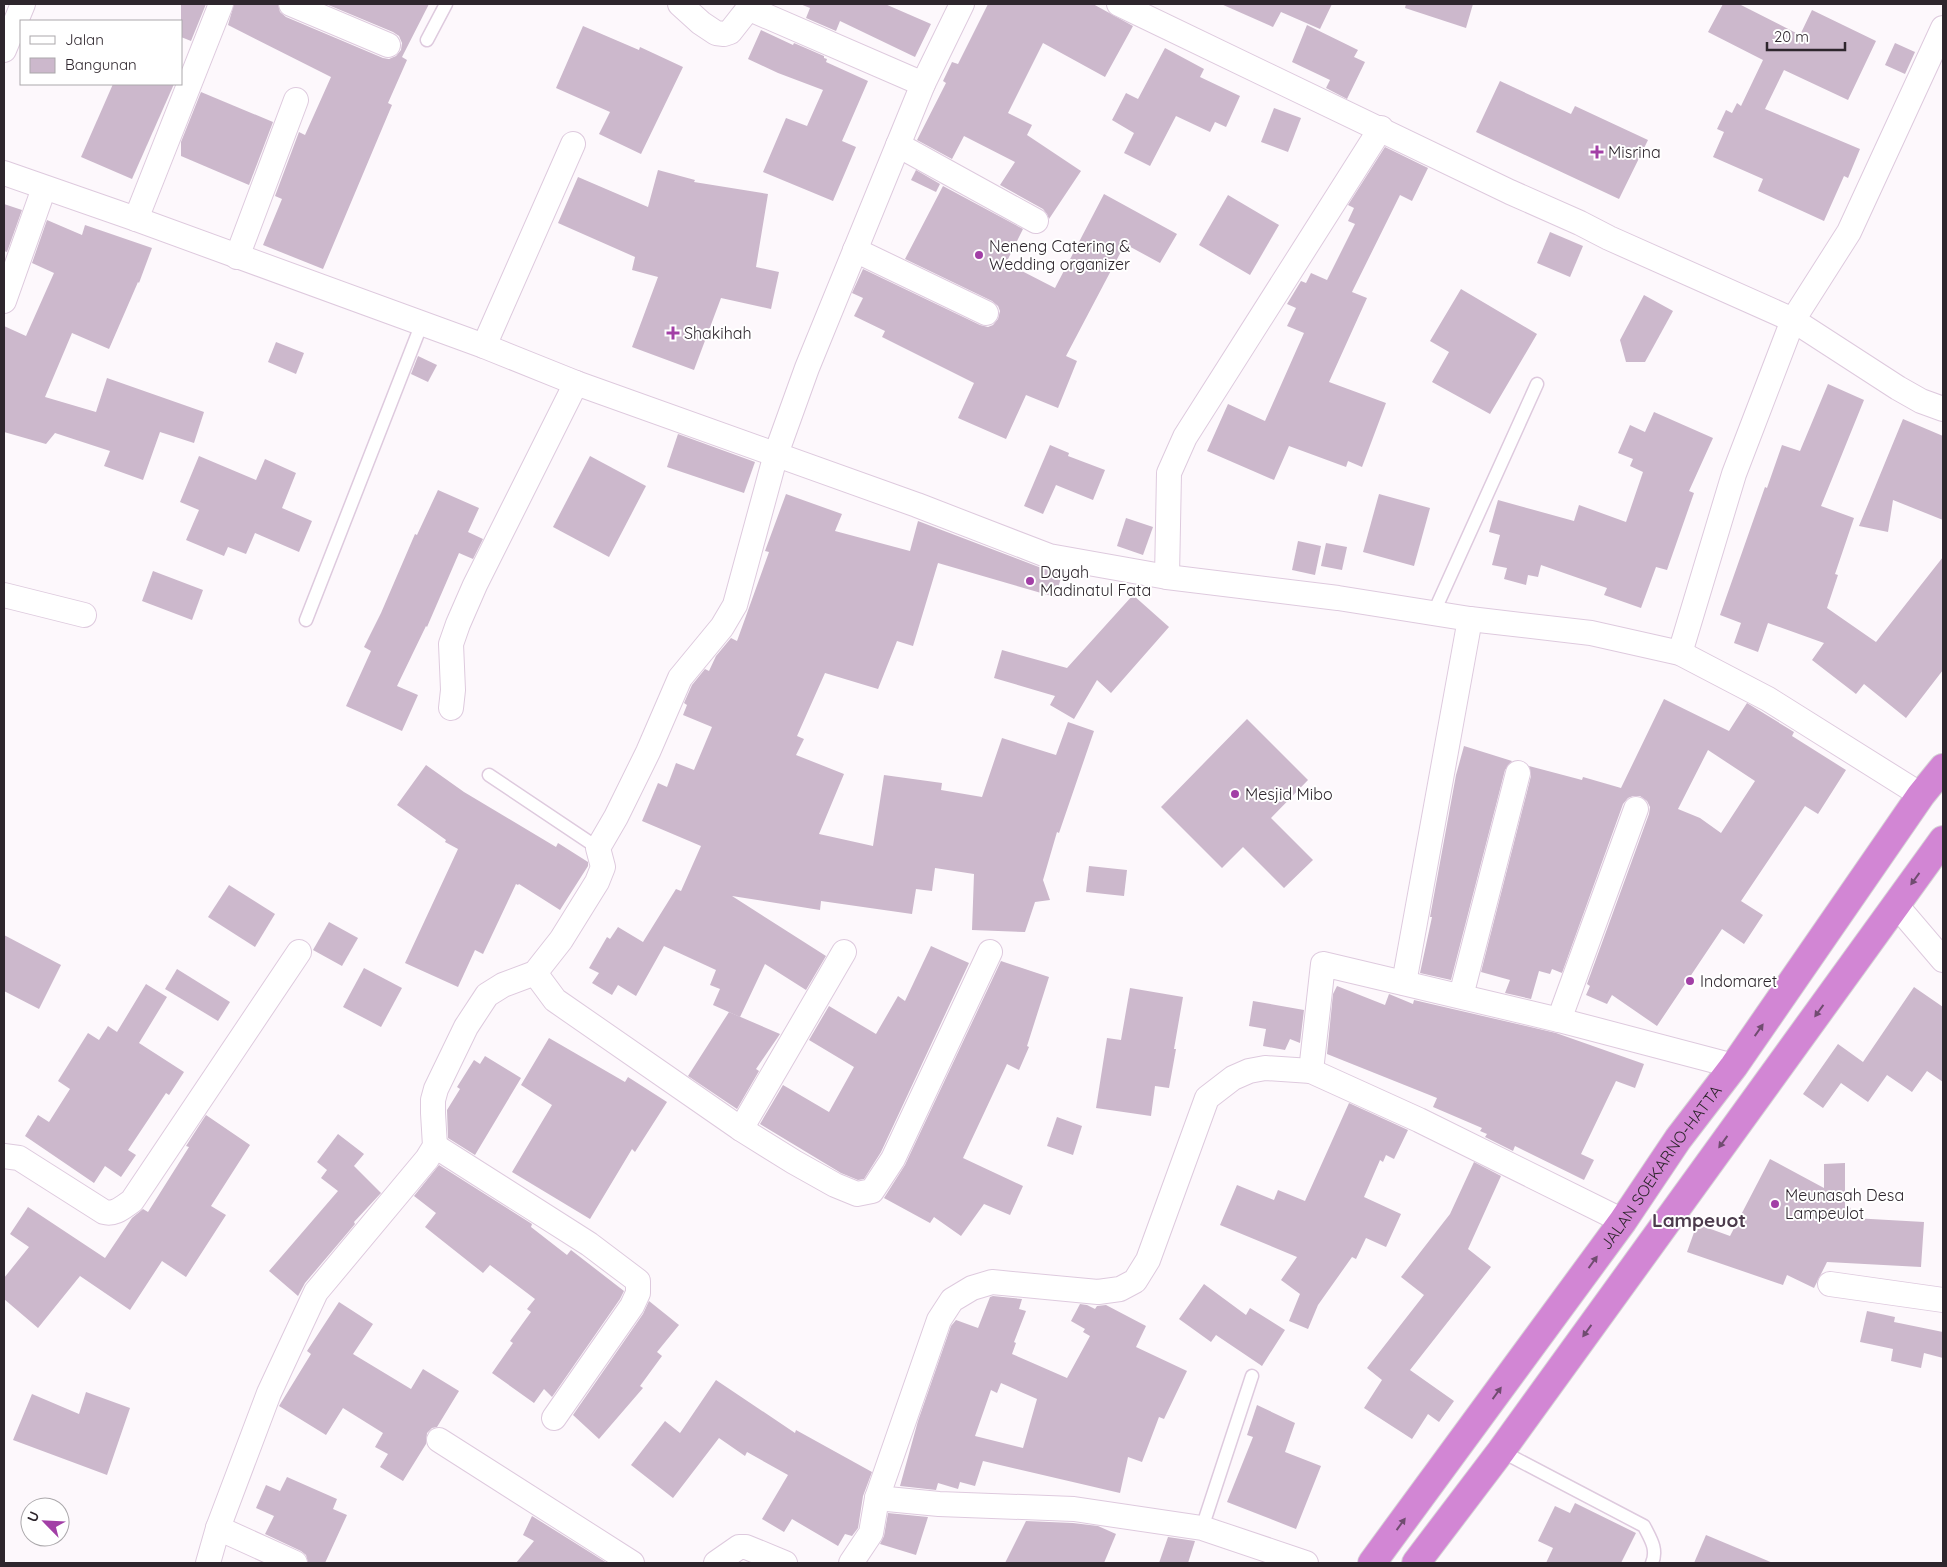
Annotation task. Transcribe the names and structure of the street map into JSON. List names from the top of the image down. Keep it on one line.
{"streets":{"highway":["JALAN SOEKARNO-HATTA"]},"districts":["Lampeuot"],"places":{"health":["Misrina","Shakihah"],"other":["Neneng Catering & Wedding organizer","Dayah Madinatul Fata","Mesjid Mibo","Indomaret","Meunasah Desa Lampeulot"]},"legend":["Jalan","Bangunan"],"scale_bar":"20 m","north":"top left"}
